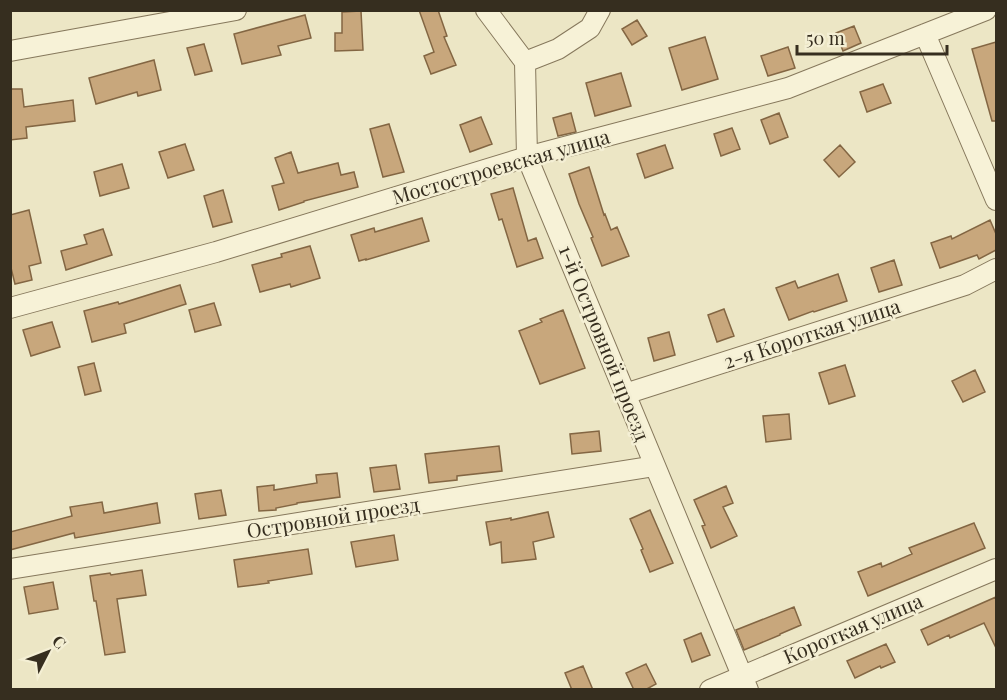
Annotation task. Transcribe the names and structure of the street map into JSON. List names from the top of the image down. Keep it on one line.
{"streets":{"street":["Мостостроевская улица","2-я Короткая улица","1-й Островной проезд","Островной проезд","Короткая улица"]},"crossings":[["Мостостроевская улица","1-й Островной проезд"],["2-я Короткая улица","1-й Островной проезд"],["1-й Островной проезд","Островной проезд"],["1-й Островной проезд","Короткая улица"]],"scale_bar":"50 m","north":"top right"}
